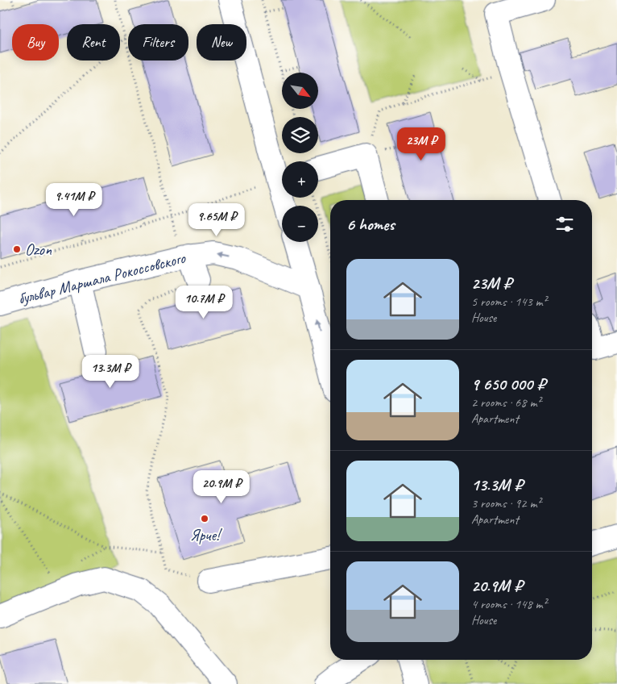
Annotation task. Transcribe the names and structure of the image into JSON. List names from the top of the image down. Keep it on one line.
{"streets":{"street":["бульвар Маршала Рокоссовского"]},"one_way":["бульвар Маршала Рокоссовского"],"places":["Ozon","Ярче!"],"north":"bottom right","page":{"chip":["Buy","Rent","Filters","New"],"map_buttons":["+","−"],"price":["23M ₽","9.41M ₽","9.65M ₽","10.7M ₽","13.3M ₽","20.9M ₽"],"heading":"6 homes","list":[{"name":"23M ₽","note":"5 rooms · 143 m² · House"},{"name":"9 650 000 ₽","note":"2 rooms · 68 m² · Apartment"},{"name":"13.3M ₽","note":"3 rooms · 92 m² · Apartment"},{"name":"20.9M ₽","note":"4 rooms · 148 m² · House"}]}}
